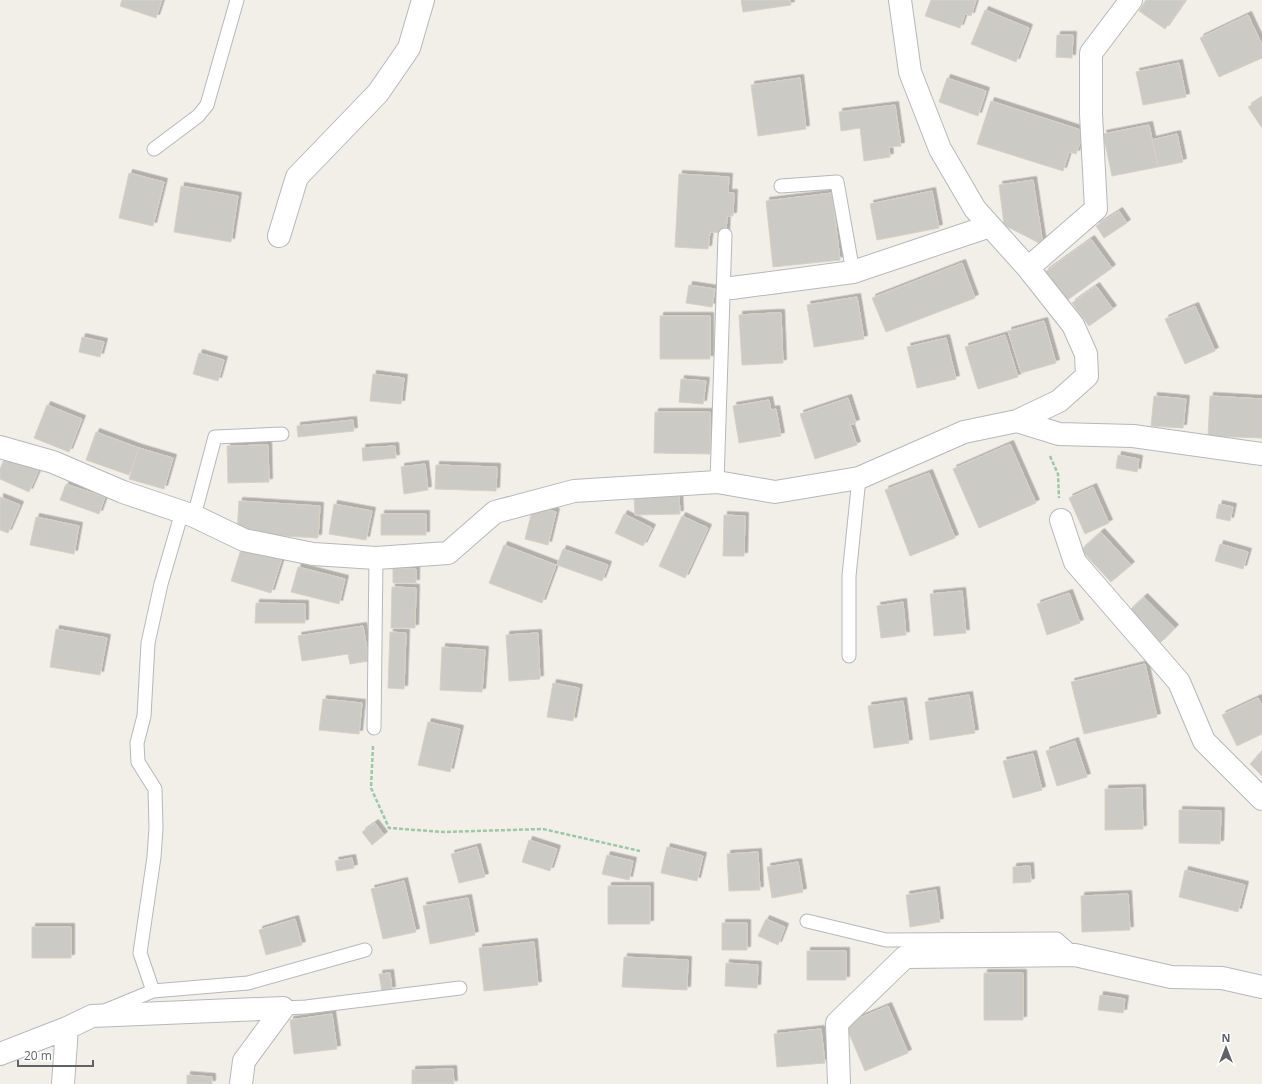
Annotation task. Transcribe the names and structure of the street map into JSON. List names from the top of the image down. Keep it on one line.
{"scale_bar":"20 m","north":"top"}
